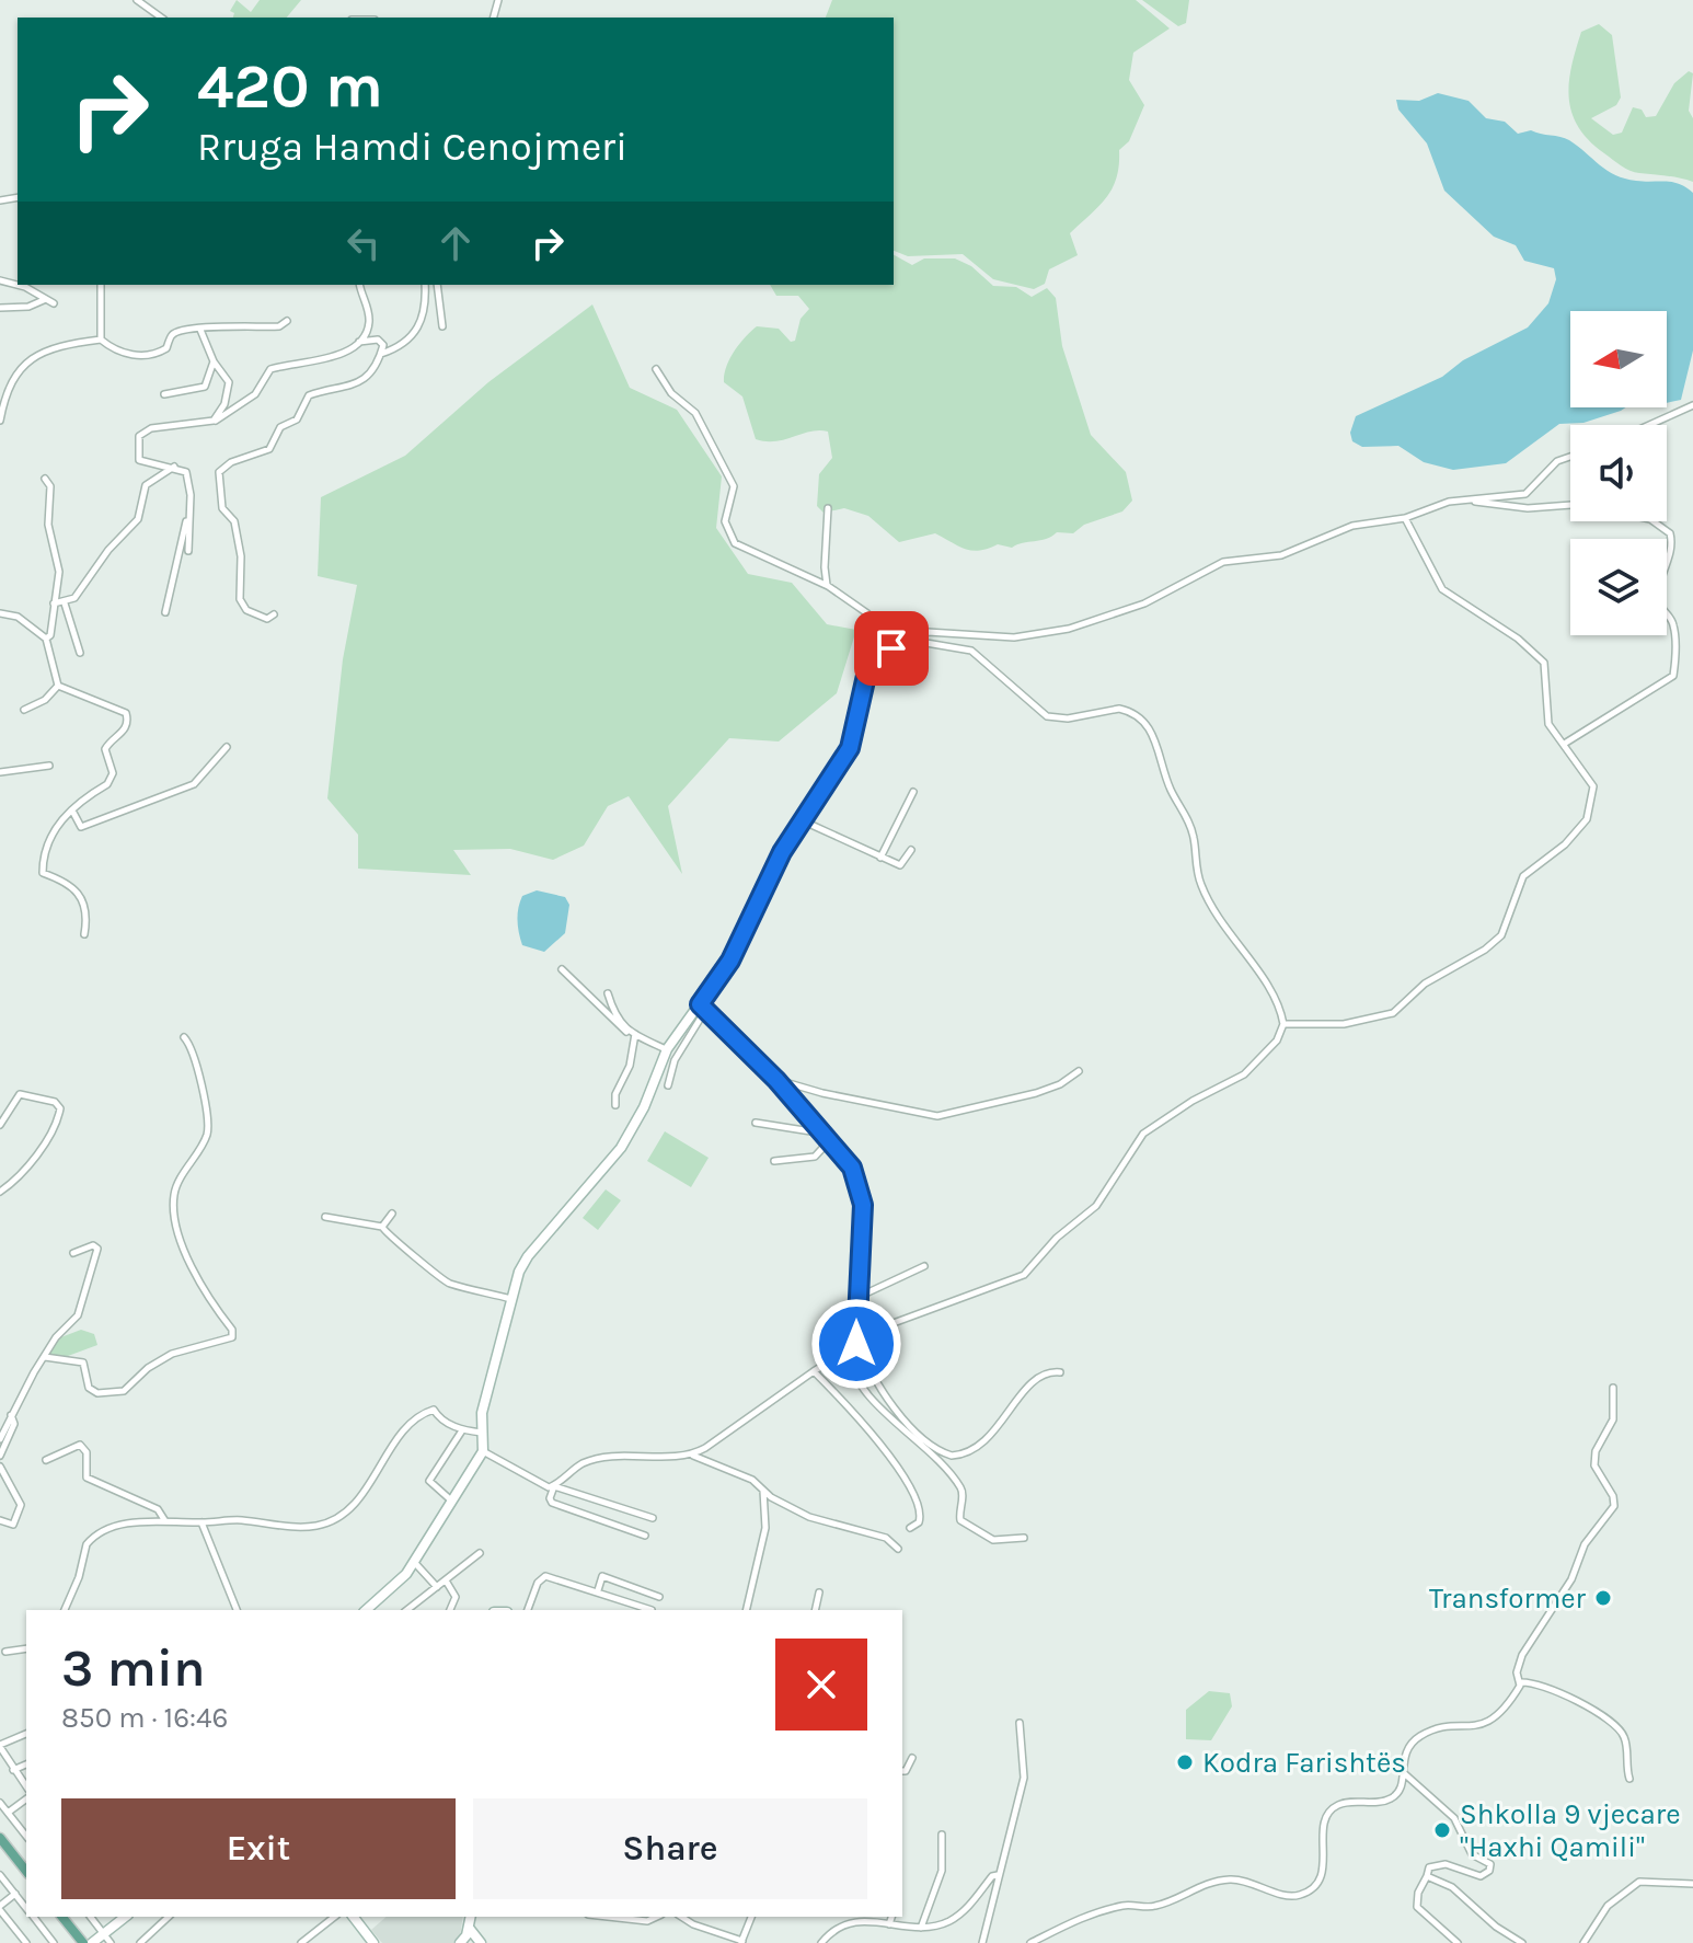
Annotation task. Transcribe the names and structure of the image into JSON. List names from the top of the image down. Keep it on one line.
{"places":["Transformer","Kodra Farishtës","Shkolla 9 vjecare \"Haxhi Qamili\""],"north":"left","page":{"turn":["420 m","Rruga Hamdi Cenojmeri"],"heading":["3 min","850 m · 16:46"],"buttons":["Exit","Share"]}}
